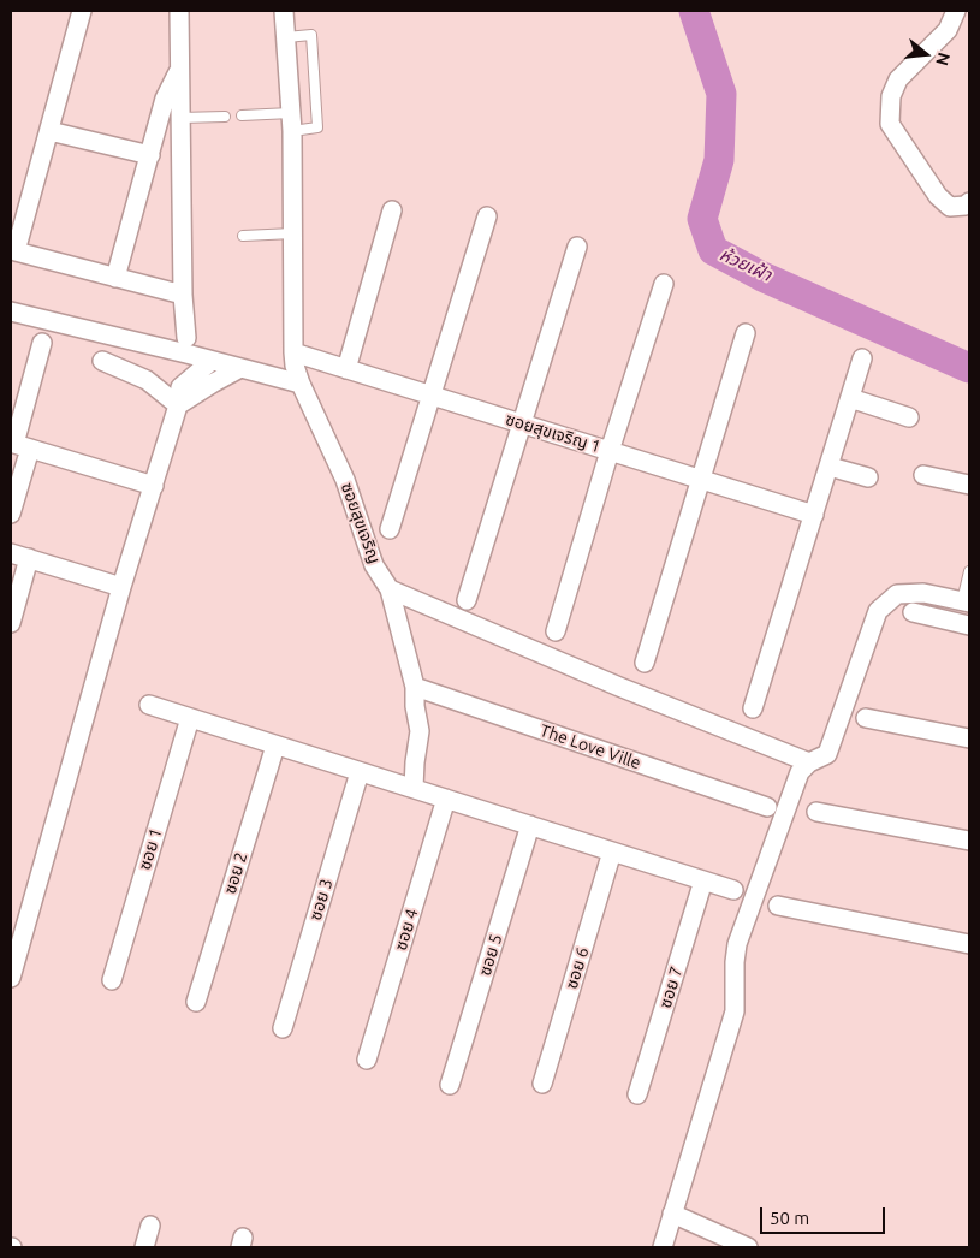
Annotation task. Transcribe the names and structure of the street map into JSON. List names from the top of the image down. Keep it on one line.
{"streets":{"street":["ซอยสุขเจริญ 1","ซอยสุขเจริญ","The Love Ville","ซอย 1","ซอย 2","ซอย 3","ซอย 4","ซอย 5","ซอย 6","ซอย 7"]},"crossings":[["ซอยสุขเจริญ 1","ซอยสุขเจริญ"],["ซอยสุขเจริญ","The Love Ville"]],"water":["ห้วยเฝ้า"],"scale_bar":"50 m","north":"right"}
